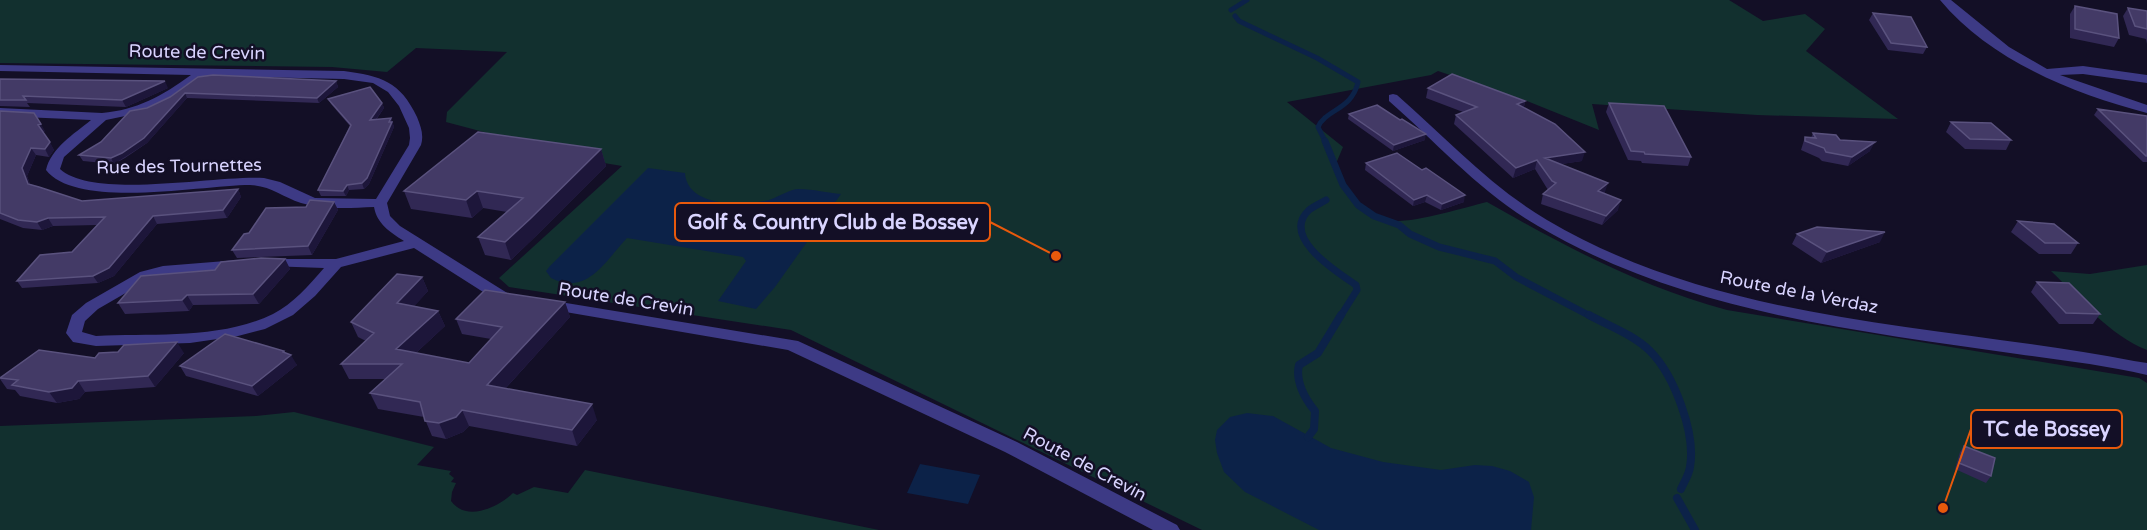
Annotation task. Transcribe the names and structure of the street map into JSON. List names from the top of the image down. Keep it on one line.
{"streets":{"street":["Route de Crevin","Rue des Tournettes","Route de la Verdaz"]},"crossings":[["Route de Crevin","Rue des Tournettes"]],"places":["Golf & Country Club de Bossey","TC de Bossey"]}
